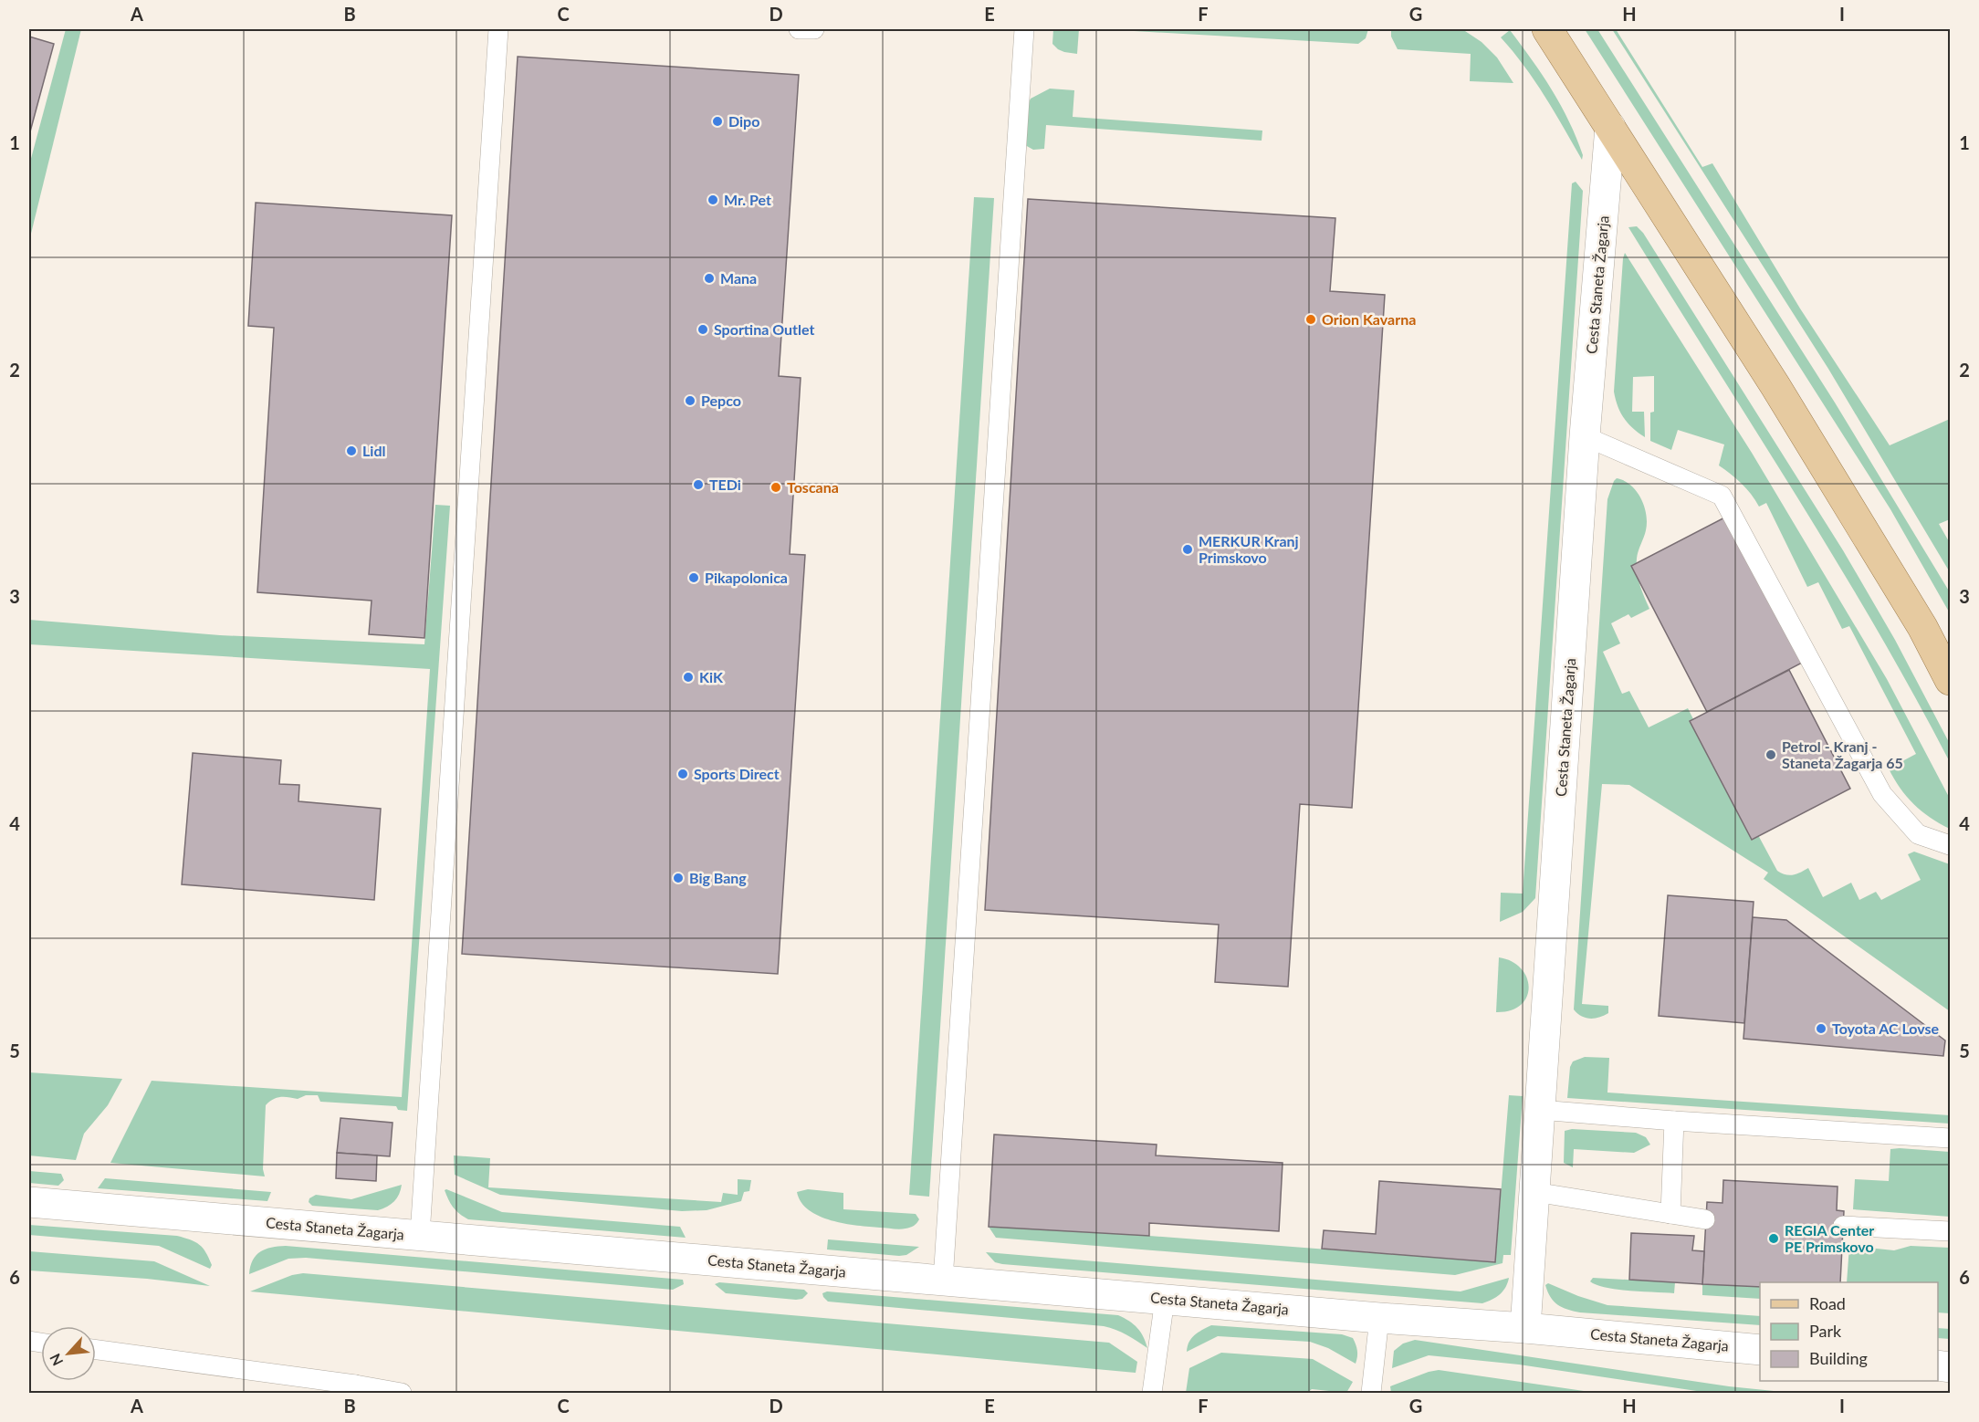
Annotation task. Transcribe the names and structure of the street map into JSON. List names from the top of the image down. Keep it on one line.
{"streets":{"street":["Cesta Staneta Žagarja"]},"places":["Dipo","Mr. Pet","Mana","Orion Kavarna","Sportina Outlet","Pepco","Lidl","TEDi","Toscana","MERKUR Kranj Primskovo","Pikapolonica","KiK","Petrol - Kranj - Staneta Žagarja 65","Sports Direct","Big Bang","Toyota AC Lovse","REGIA Center PE Primskovo"],"legend":["Road","Park","Building"],"north":"bottom left","grid":{"columns":["A","B","C","D","E","F","G","H","I"],"rows":["1","2","3","4","5","6"]}}
